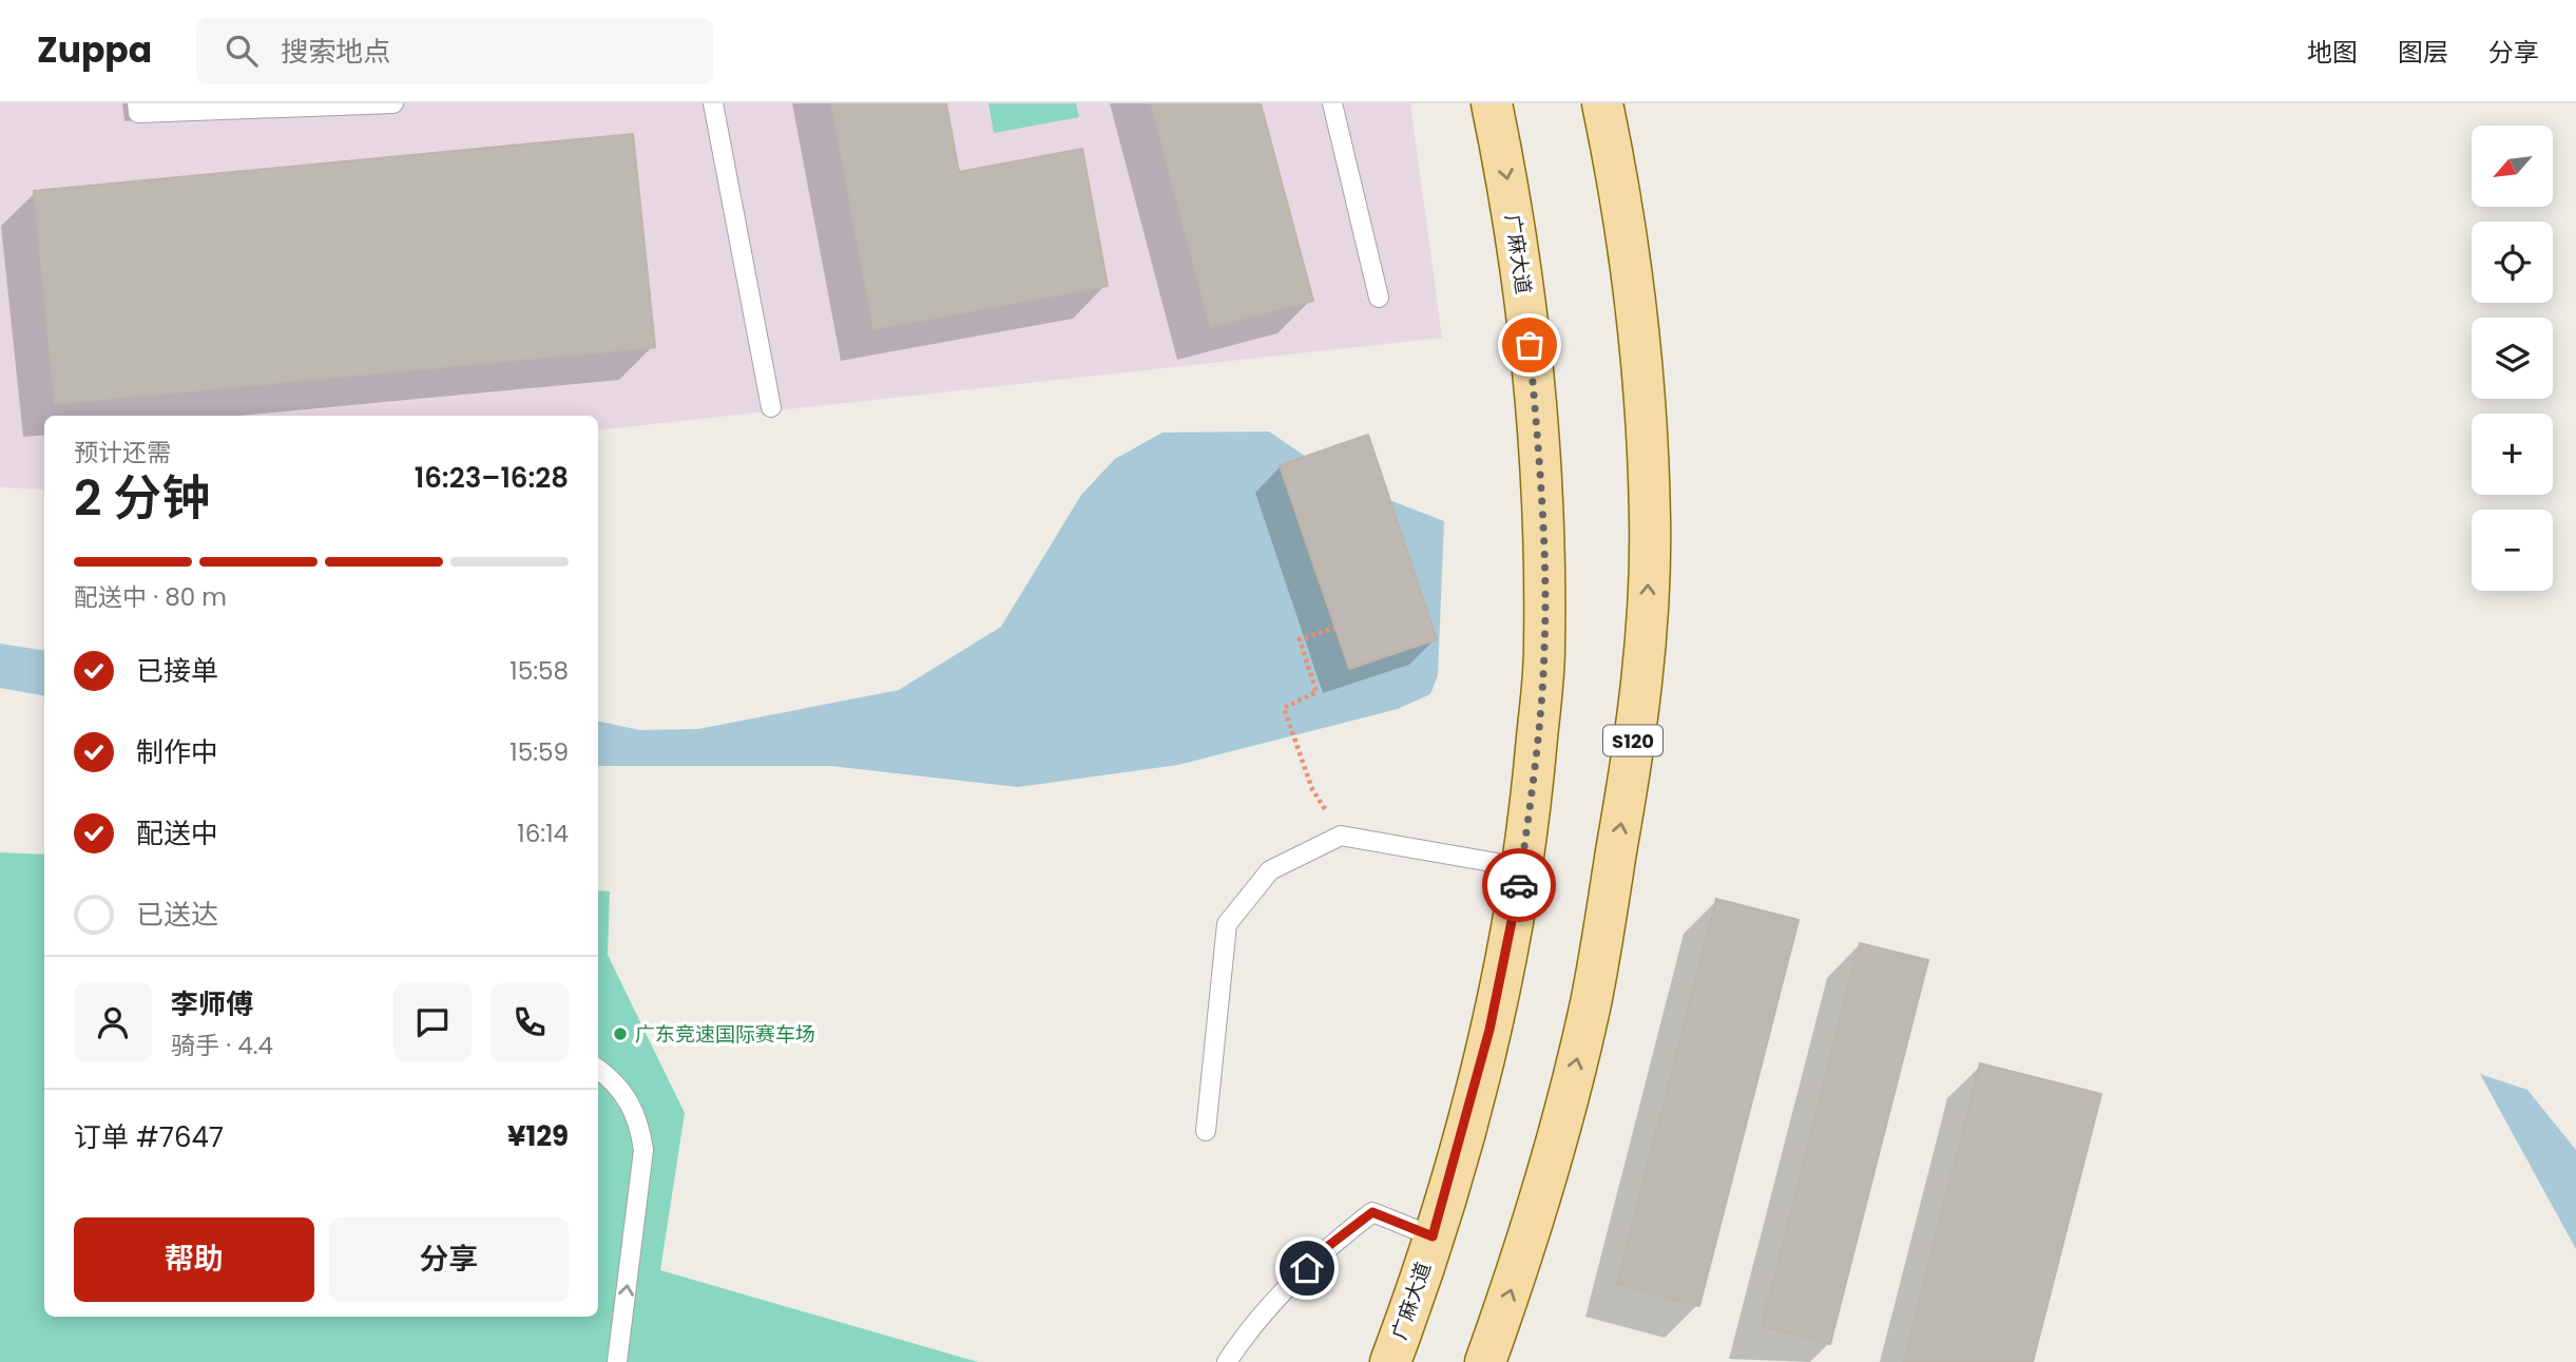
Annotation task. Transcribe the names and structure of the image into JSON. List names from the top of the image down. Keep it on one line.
{"streets":{"main road":["广麻大道","S120"]},"places":["广东竞速国际赛车场"],"north":"bottom left","page":{"header":"Zuppa","search":"搜索地点","nav":["地图","图层","分享"],"map_buttons":["+","−"],"heading":["2 分钟","预计还需","16:23–16:28"],"panel":["李师傅","骑手 · 4.4","订单 #7647","¥129"],"bar":"配送中 · 80 m","list":[["已接单","15:58"],["制作中","15:59"],["配送中","16:14"],"已送达"],"buttons":["帮助","分享"]}}
